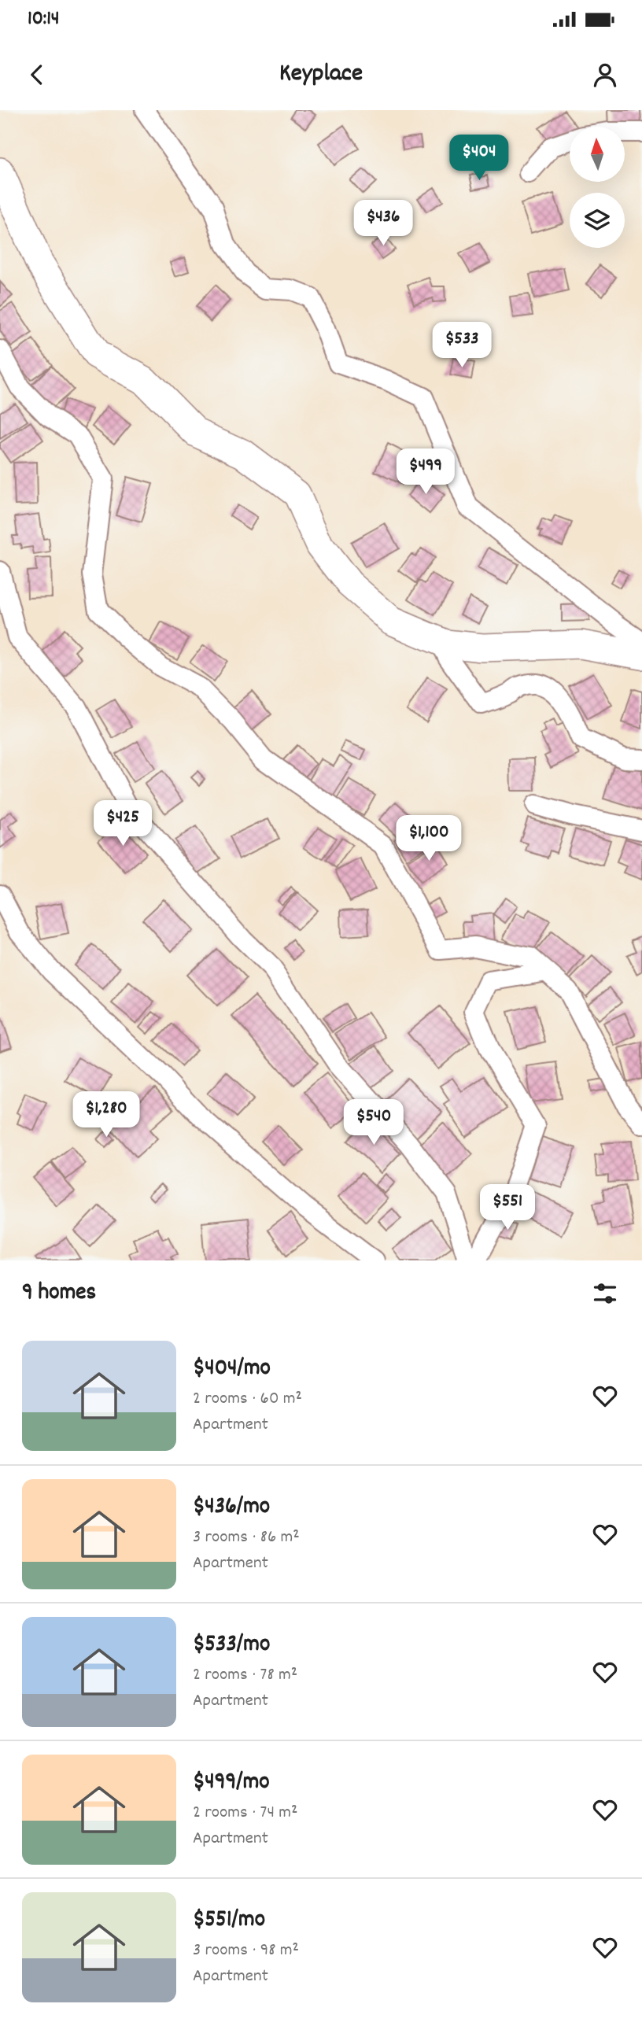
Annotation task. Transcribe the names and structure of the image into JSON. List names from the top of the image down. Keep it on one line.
{"north":"top","page":{"status":"10:14","header":"Keyplace","price":["$404","$436","$533","$499","$425","$1,100","$1,280","$540","$551"],"heading":"9 homes","list":[{"name":"$404/mo","note":"2 rooms · 60 m² · Apartment"},{"name":"$436/mo","note":"3 rooms · 86 m² · Apartment"},{"name":"$533/mo","note":"2 rooms · 78 m² · Apartment"},{"name":"$499/mo","note":"2 rooms · 74 m² · Apartment"},{"name":"$551/mo","note":"3 rooms · 98 m² · Apartment"}]}}
